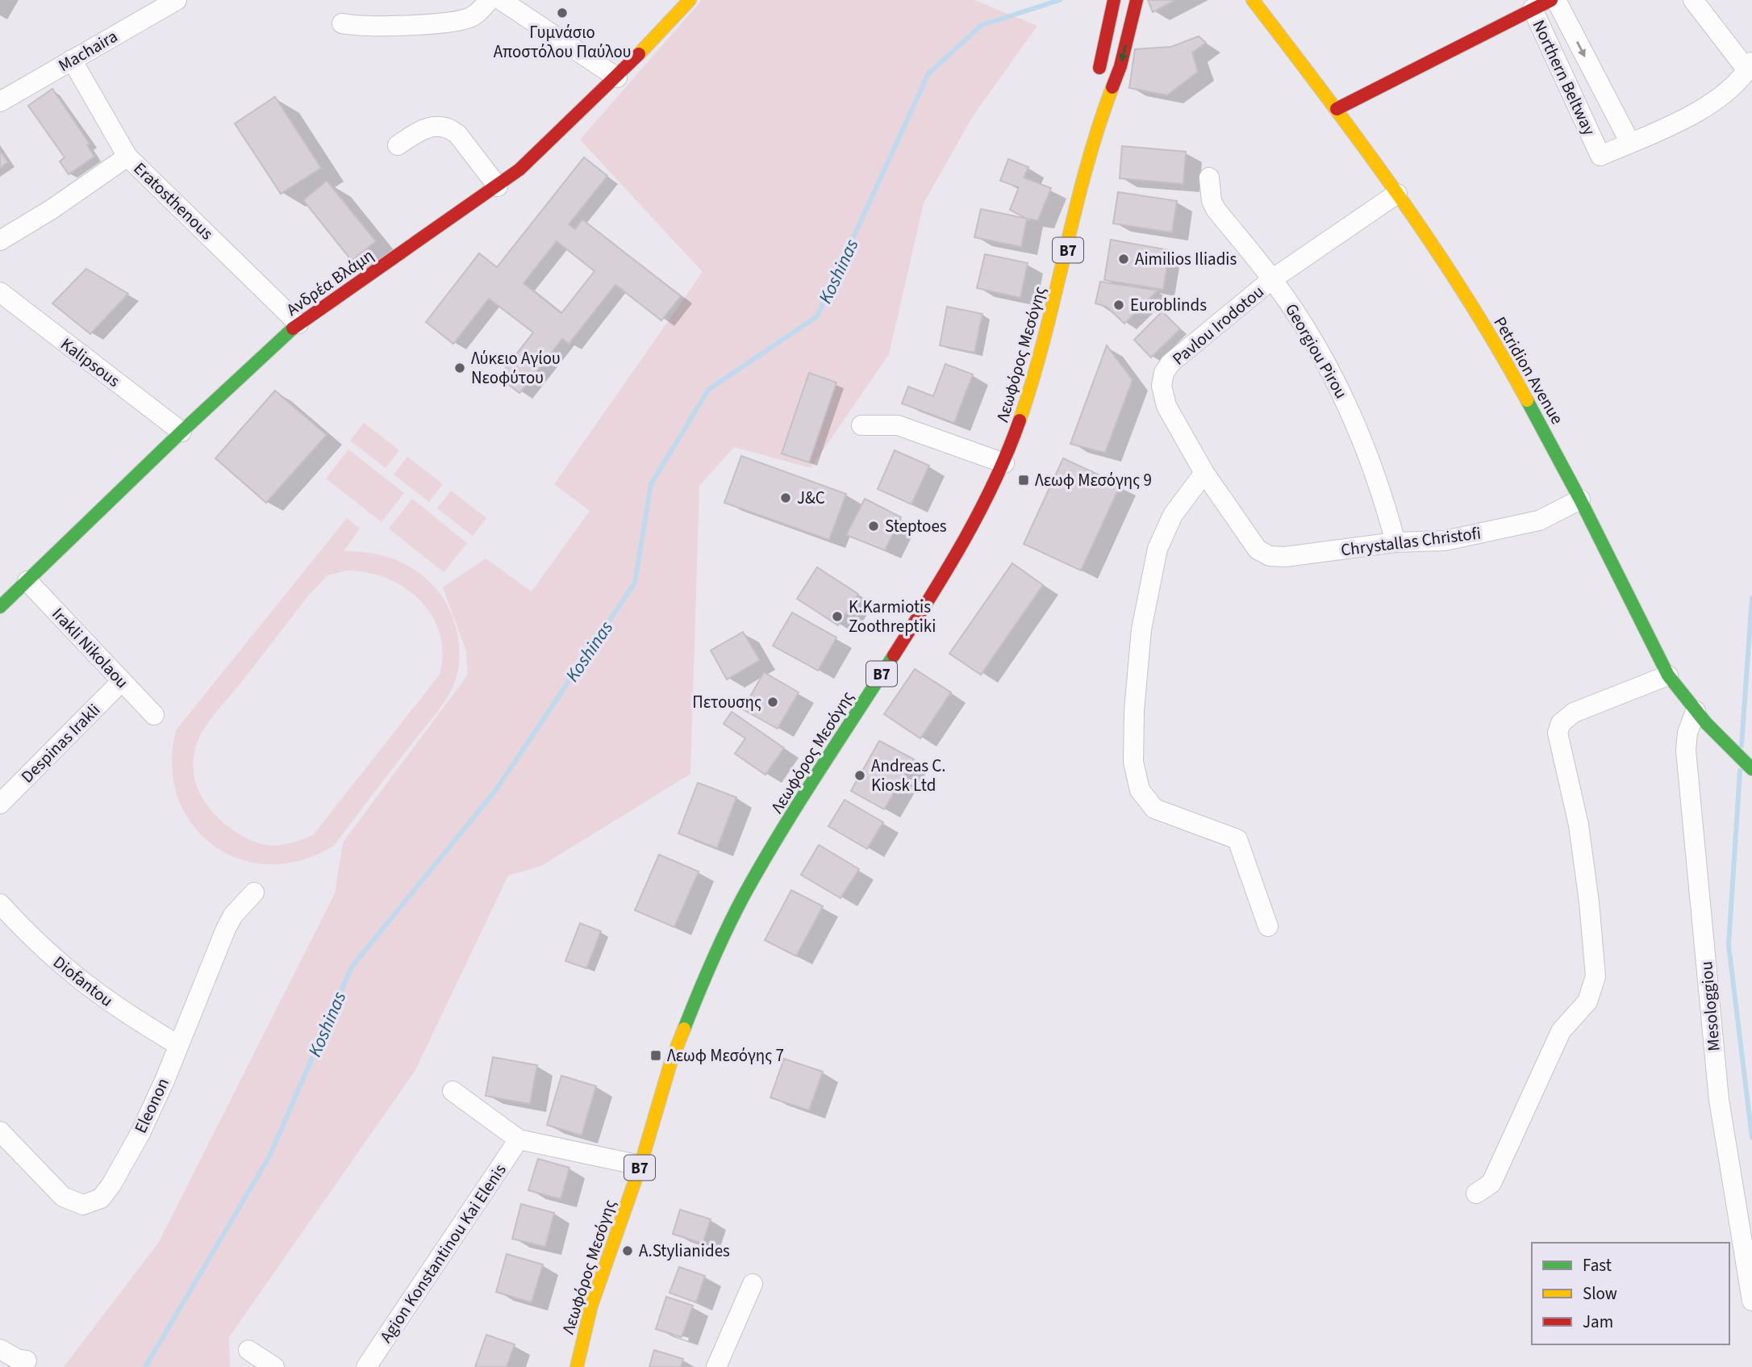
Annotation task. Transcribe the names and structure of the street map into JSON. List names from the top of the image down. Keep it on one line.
{"streets":{"street":["Machaira","Northern Beltway","Eratosthenous","B7","Ανδρέα Βλάμη","Pavlou Irodotou","Georgiou Pirou","Λεωφόρος Μεσόγης","Kalipsous","Petridion Avenue","Chrystallas Christofi","Irakli Nikolaou","Despinas Irakli","Diofantou","Mesologgiou","Eleonon","Agion Konstantinou Kai Elenis"]},"crossings":[["Machaira","Eratosthenous"],["Eratosthenous","Ανδρέα Βλάμη"],["Ανδρέα Βλάμη","Kalipsous"],["Ανδρέα Βλάμη","Irakli Nikolaou"],["Pavlou Irodotou","Georgiou Pirou"],["Pavlou Irodotou","Petridion Avenue"],["Pavlou Irodotou","Chrystallas Christofi"],["Georgiou Pirou","Chrystallas Christofi"],["Petridion Avenue","Chrystallas Christofi"],["Petridion Avenue","Mesologgiou"],["Irakli Nikolaou","Despinas Irakli"],["Diofantou","Eleonon"]],"water":["Koshinas"],"places":{"other":["Γυμνάσιο Αποστόλου Παύλου","Aimilios Iliadis","Euroblinds","Λύκειο Αγίου Νεοφύτου","J&C","Steptoes","K.Karmiotis Zoothreptiki","Πετουσης","Andreas C. Kiosk Ltd","A.Stylianides"],"transit":["Λεωφ Μεσόγης 9","Λεωφ Μεσόγης 7"]},"legend":["Fast","Slow","Jam"]}
